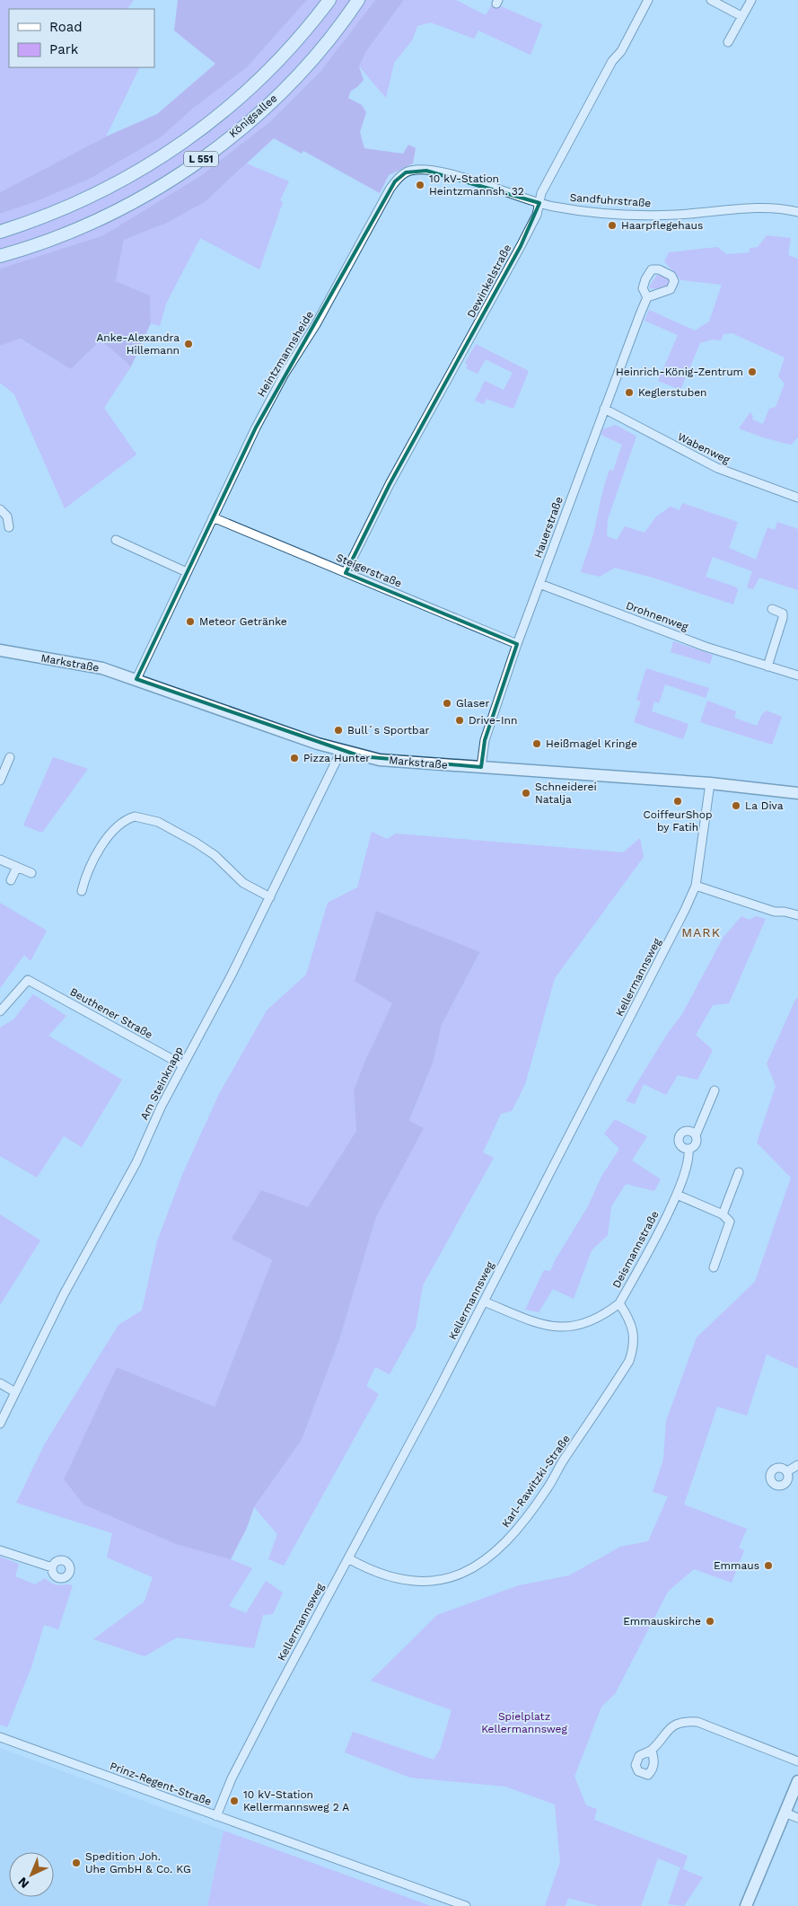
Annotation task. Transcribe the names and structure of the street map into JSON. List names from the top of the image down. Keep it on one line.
{"streets":{"main road":["Königsallee","L 551","Markstraße"],"street":["Sandfuhrstraße","Dewinkelstraße","Heintzmannsheide","Wabenweg","Hauerstraße","Steigerstraße","Drohnenweg","Kellermannsweg","Beuthener Straße","Am Steinknapp","Deismannstraße","Karl-Rawitzki-Straße","Prinz-Regent-Straße"]},"crossings":[["Sandfuhrstraße","Dewinkelstraße"],["Sandfuhrstraße","Heintzmannsheide"],["Dewinkelstraße","Steigerstraße"],["Heintzmannsheide","Steigerstraße"],["Heintzmannsheide","Markstraße"],["Wabenweg","Hauerstraße"],["Hauerstraße","Steigerstraße"],["Hauerstraße","Drohnenweg"],["Hauerstraße","Markstraße"],["Markstraße","Kellermannsweg"],["Markstraße","Am Steinknapp"],["Kellermannsweg","Deismannstraße"],["Kellermannsweg","Karl-Rawitzki-Straße"],["Kellermannsweg","Prinz-Regent-Straße"],["Beuthener Straße","Am Steinknapp"],["Deismannstraße","Karl-Rawitzki-Straße"]],"districts":["MARK"],"parks":["Spielplatz Kellermannsweg"],"places":["10 kV-Station Heintzmannsh. 32","Haarpflegehaus","Anke-Alexandra Hillemann","Heinrich-König-Zentrum","Keglerstuben","Meteor Getränke","Glaser","Drive-Inn","Bull´s Sportbar","Heißmagel Kringe","Pizza Hunter","Schneiderei Natalja","CoiffeurShop by Fatih","La Diva","Emmaus","Emmauskirche","10 kV-Station Kellermannsweg 2 A","Spedition Joh. Uhe GmbH & Co. KG"],"legend":["Road","Park"],"north":"bottom left"}
